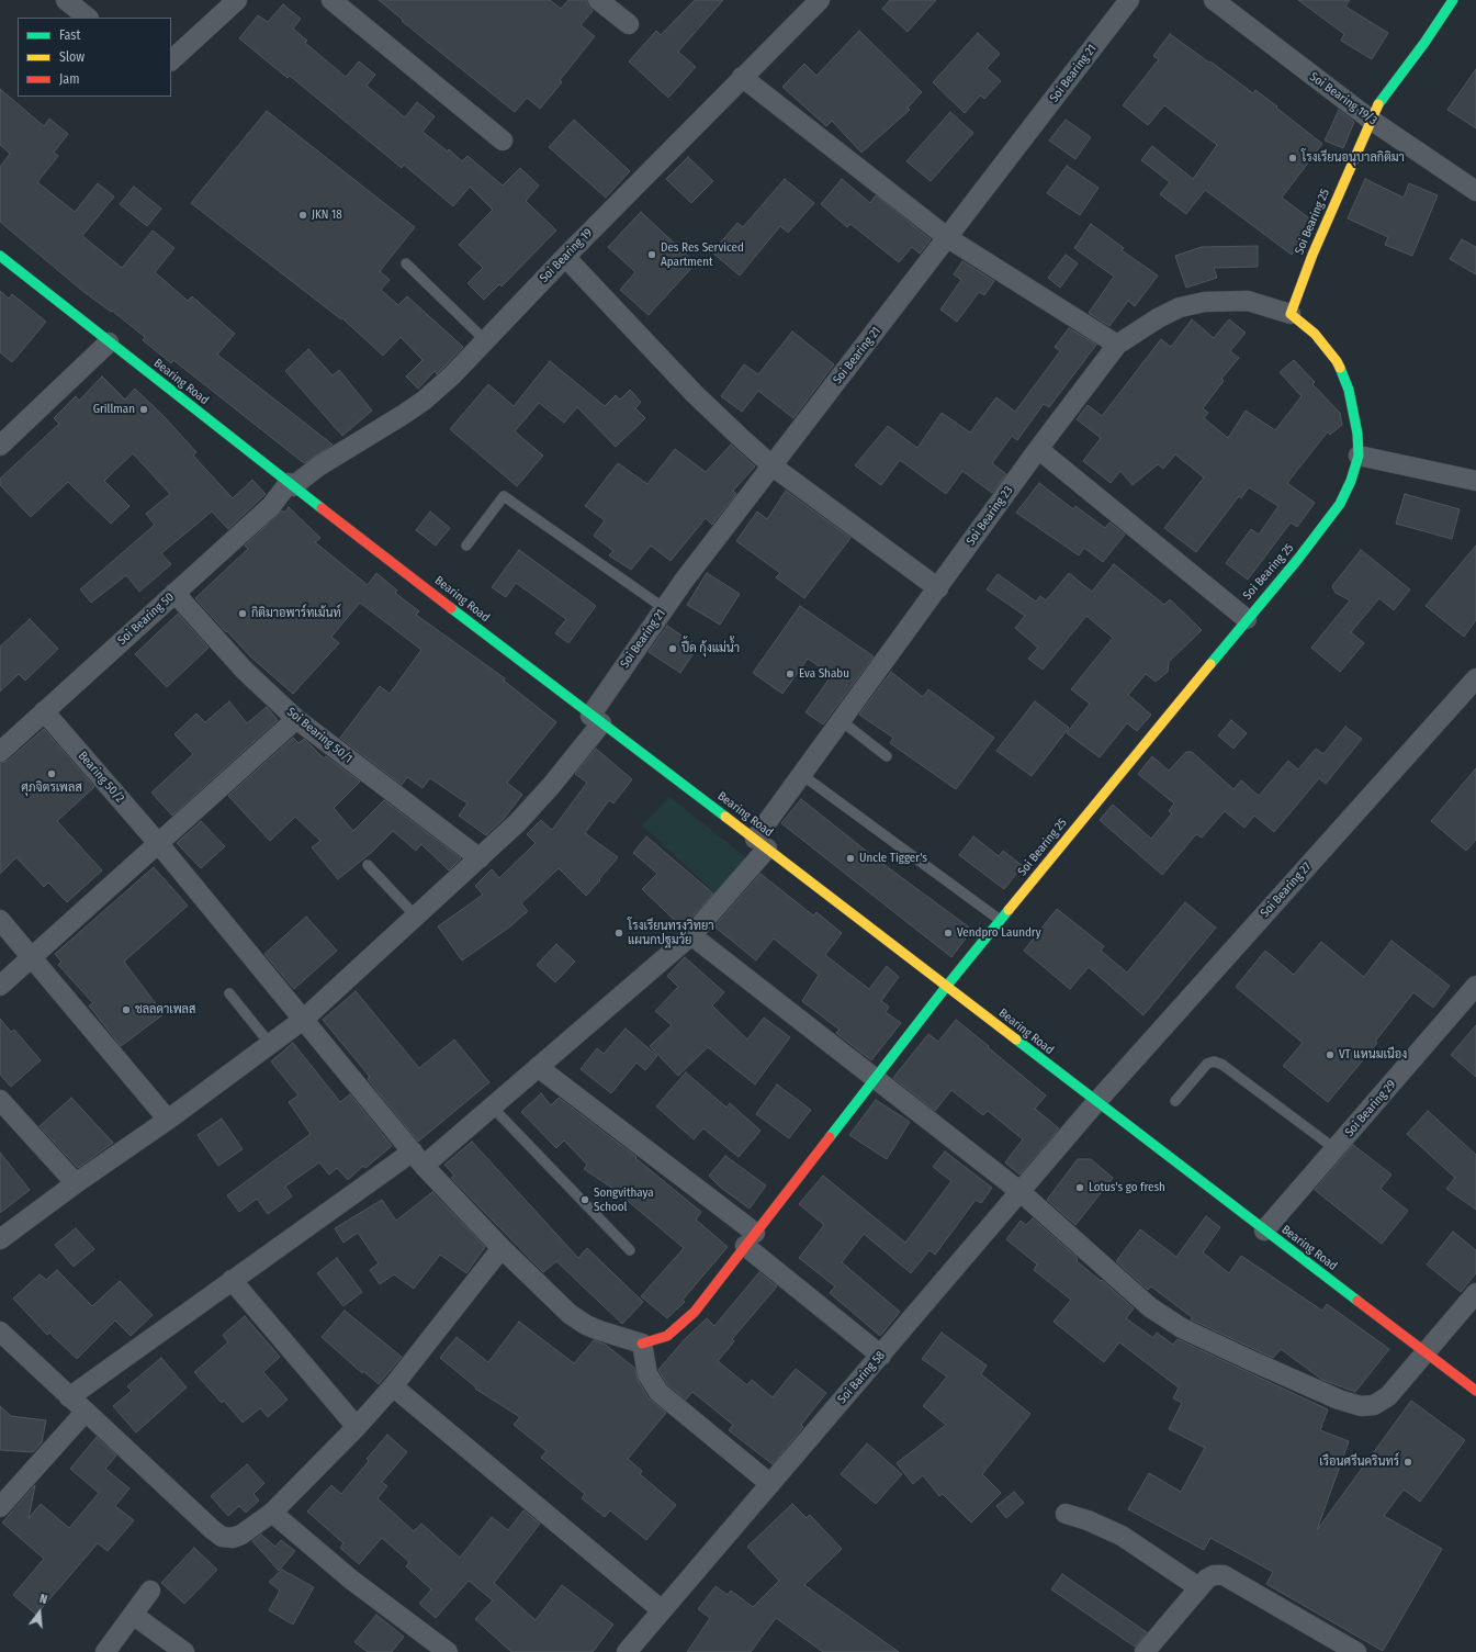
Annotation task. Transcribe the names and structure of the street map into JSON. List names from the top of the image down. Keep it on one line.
{"streets":{"main road":["Soi Bearing 25","Bearing Road"],"street":["Soi Bearing 21","Soi Bearing 19/3","Soi Bearing 19","Soi Bearing 23","Soi Bearing 50","Soi Bearing 50/1","Bearing 50/2","Soi Bearing 27","Soi Bearing 29","Soi Baring 58"]},"crossings":[["Soi Bearing 21","Bearing Road"],["Soi Bearing 21","Soi Bearing 50/1"],["Soi Bearing 21","Bearing 50/2"],["Soi Bearing 19/3","Soi Bearing 25"],["Soi Bearing 25","Bearing Road"],["Soi Bearing 25","Soi Bearing 23"],["Soi Bearing 25","Bearing 50/2"],["Soi Bearing 19","Bearing Road"],["Soi Bearing 19","Soi Bearing 50"],["Bearing Road","Soi Bearing 23"],["Bearing Road","Soi Bearing 50"],["Bearing Road","Soi Bearing 27"],["Bearing Road","Soi Bearing 29"],["Bearing Road","Soi Baring 58"],["Soi Bearing 23","Bearing 50/2"],["Soi Bearing 50","Soi Bearing 50/1"],["Soi Bearing 50","Bearing 50/2"],["Soi Bearing 27","Soi Baring 58"]],"places":["โรงเรียนอนุบาลกิติมา","JKN 18","Des Res Serviced Apartment","Grillman","กิติมาอพาร์ทเม้นท์","ปื้ด กุ้งแม่น้ำ","Eva Shabu","ศุภจิตรเพลส","Uncle Tigger's","โรงเรียนทรงวิทยา แผนกปฐมวัย","Vendpro Laundry","ชลลดาเพลส","VT แหนมเนือง","Lotus's go fresh","Songvithaya School","เรือนศรีนครินทร์"],"legend":["Fast","Slow","Jam"],"north":"top"}
